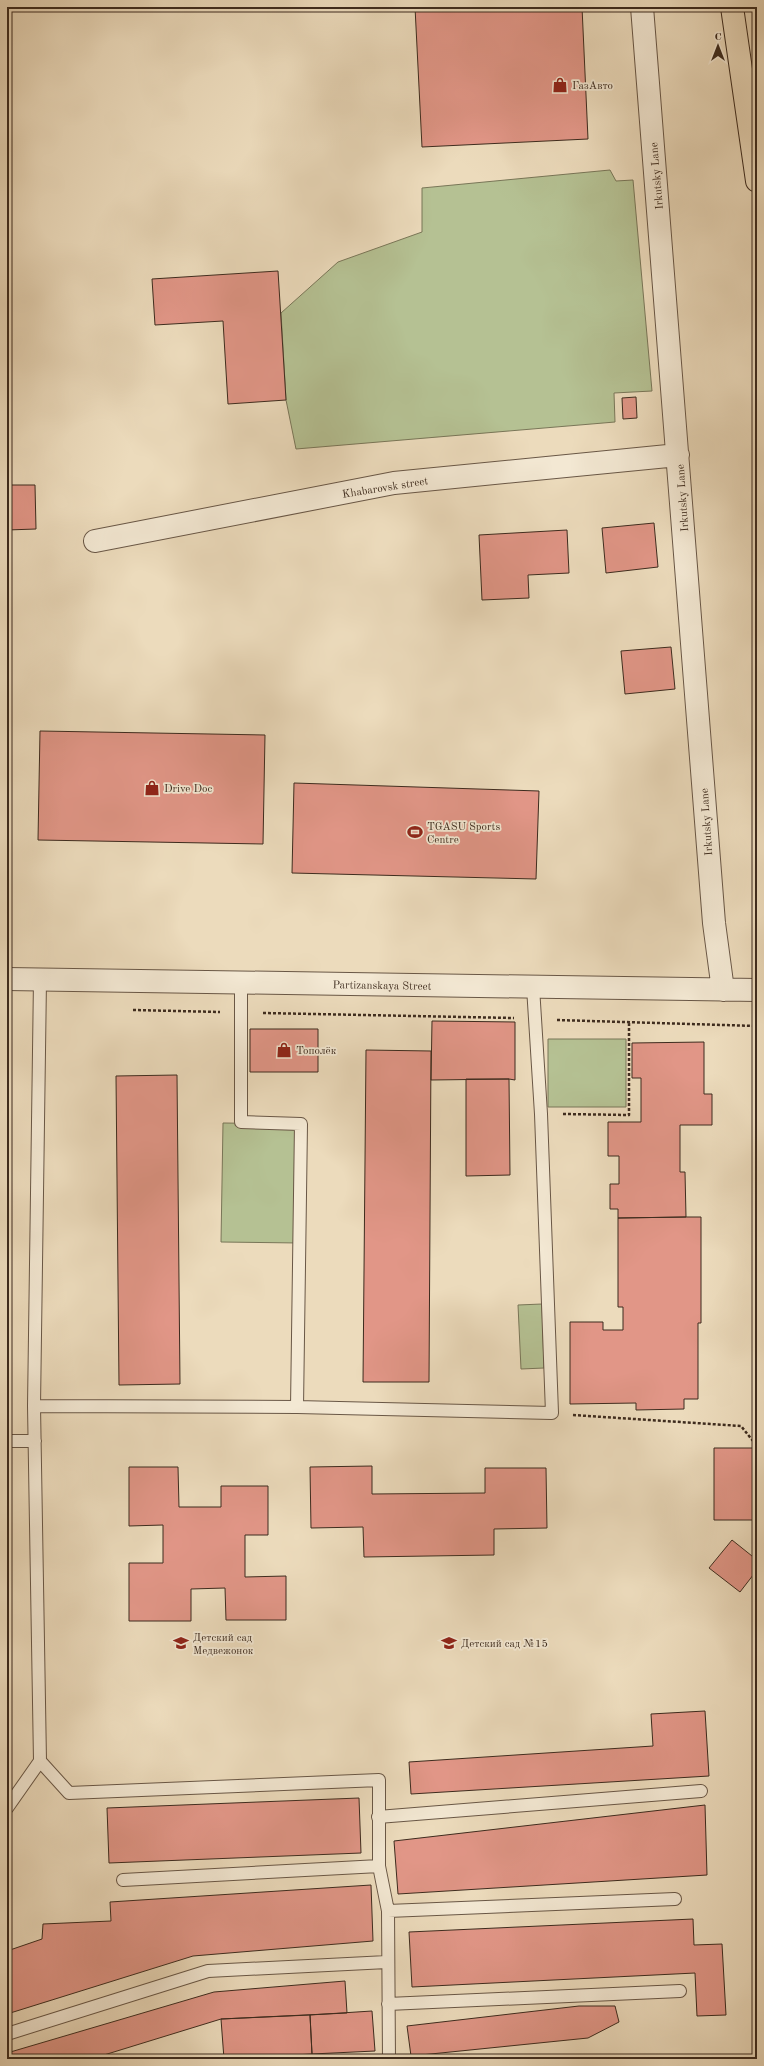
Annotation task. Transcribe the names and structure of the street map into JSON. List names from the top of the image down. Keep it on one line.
{"streets":{"street":["Irkutsky Lane","Khabarovsk street","Partizanskaya Street"]},"crossings":[["Irkutsky Lane","Khabarovsk street"],["Irkutsky Lane","Partizanskaya Street"]],"places":{"shop":["ГазАвто","Drive Doc","Тополёк"],"sports":["TGASU Sports Centre"],"school or university":["Детский сад Медвежонок","Детский сад №15"]},"north":"top"}
